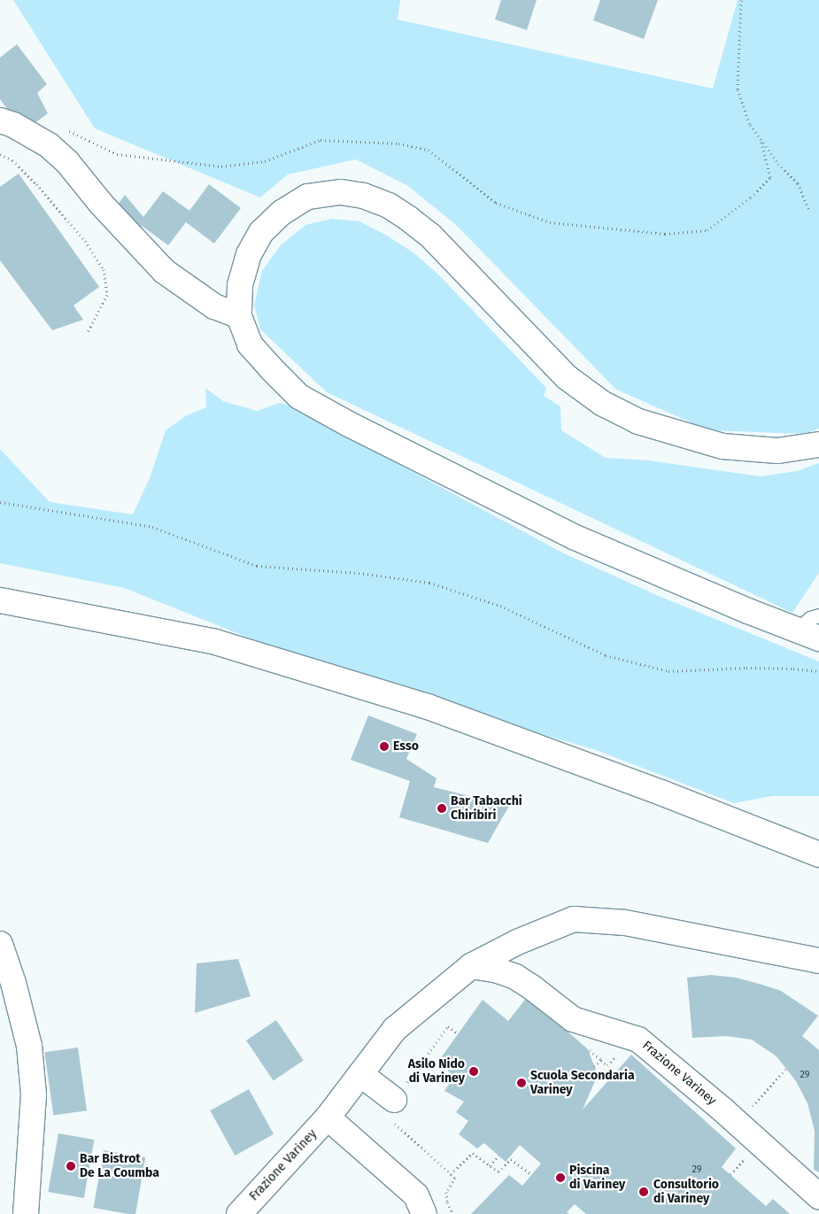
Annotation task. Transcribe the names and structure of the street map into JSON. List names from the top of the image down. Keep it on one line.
{"streets":{"main road":["Frazione Variney"]},"places":["Esso","Bar Tabacchi Chiribiri","Asilo Nido di Variney","Scuola Secondaria Variney","Bar Bistrot De La Coumba","Piscina di Variney","Consultorio di Variney"],"house_numbers":["29","29"]}
